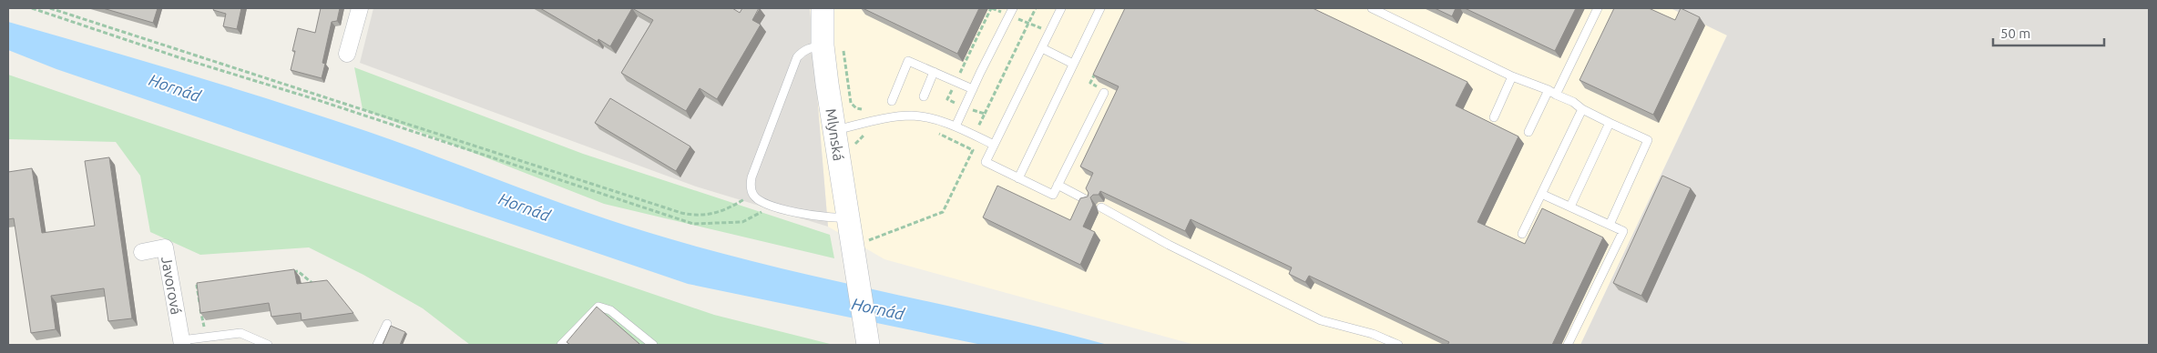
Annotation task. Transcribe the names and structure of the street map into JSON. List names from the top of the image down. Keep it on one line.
{"streets":{"street":["Mlynská","Javorová"]},"water":["Hornád"],"scale_bar":"50 m"}
